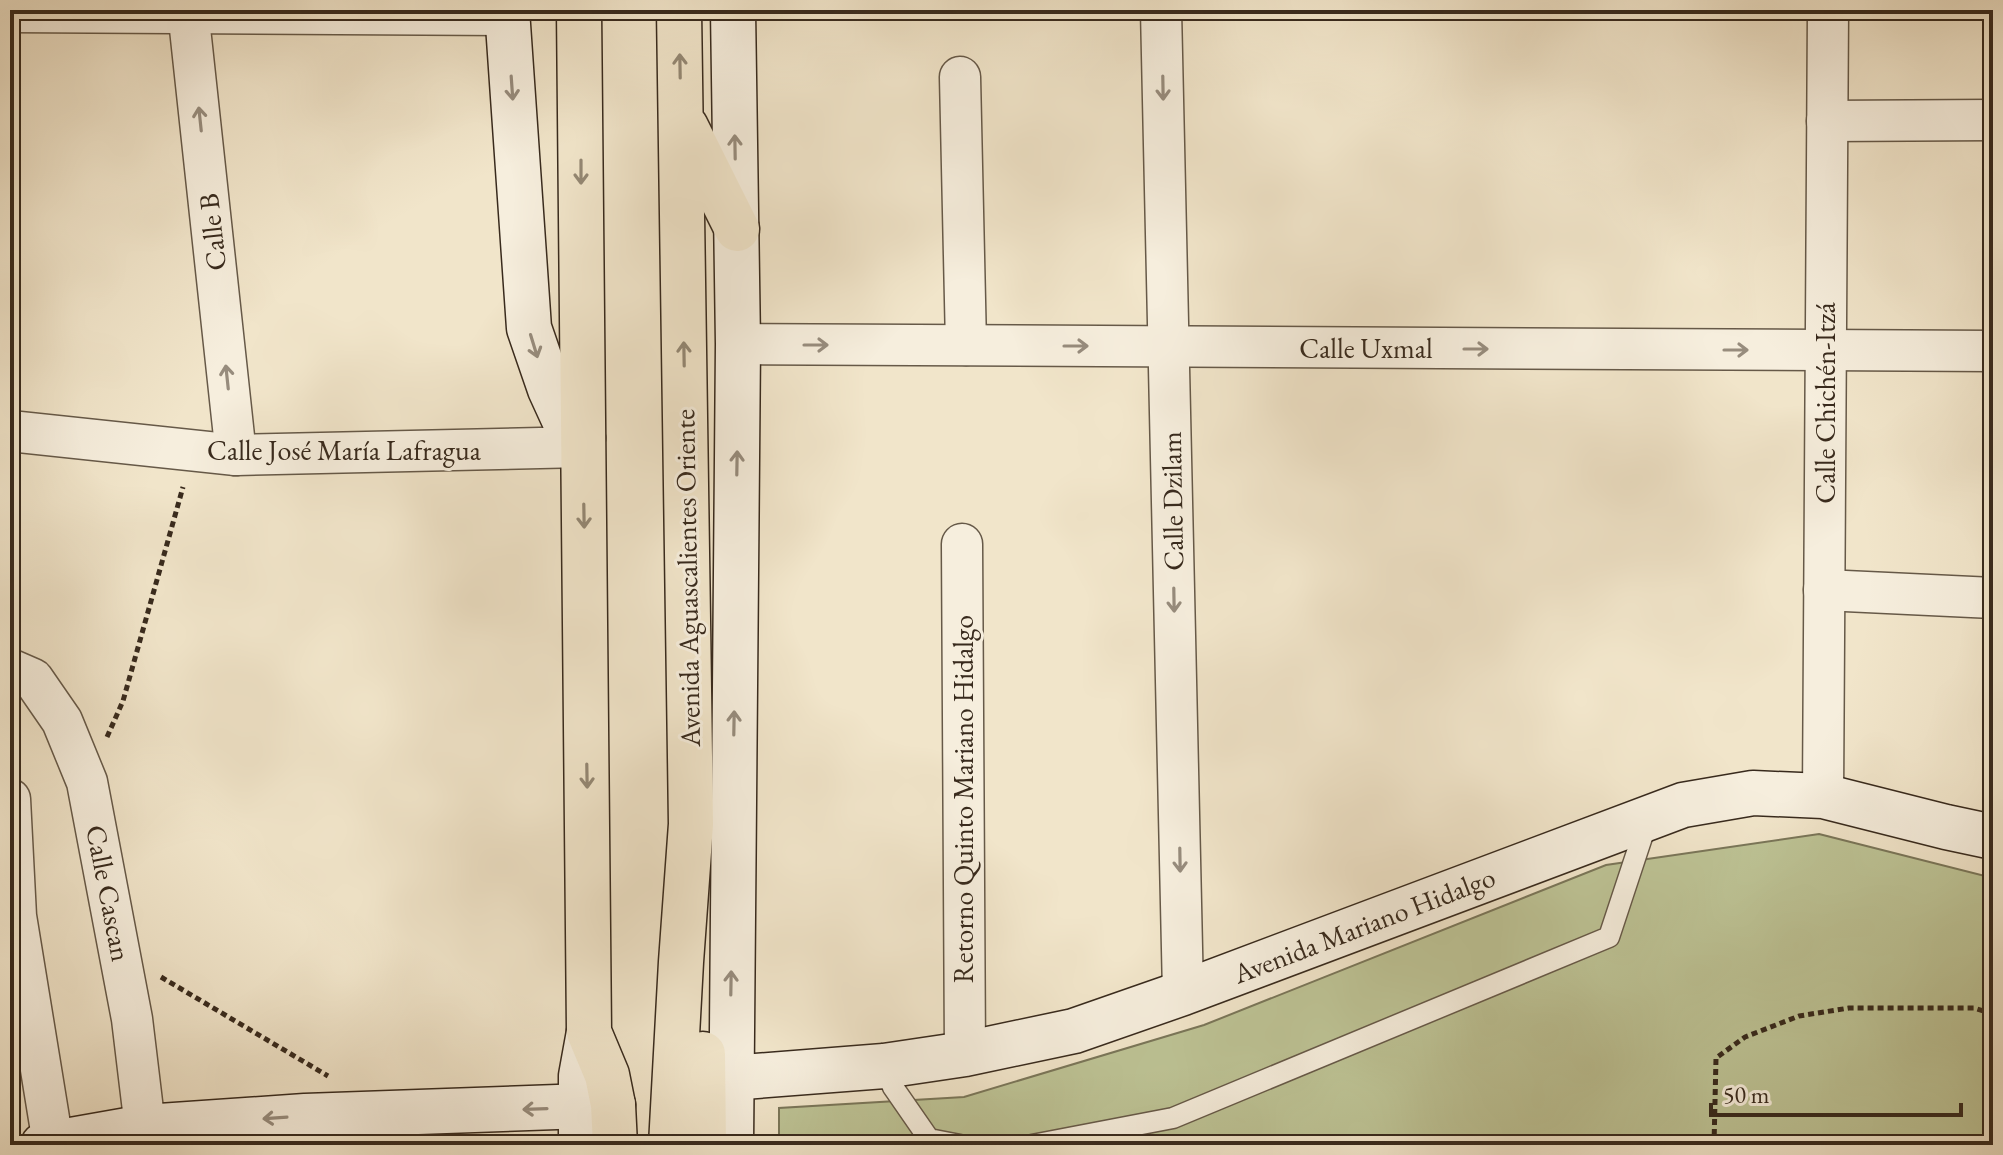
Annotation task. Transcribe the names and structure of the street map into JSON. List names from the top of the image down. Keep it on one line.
{"streets":{"main road":["Avenida Aguascalientes Oriente"],"street":["Calle B","Calle Uxmal","Calle Chichén-Itzá","Calle José María Lafragua","Calle Dzilam","Retorno Quinto Mariano Hidalgo","Calle Cascan","Avenida Mariano Hidalgo"]},"crossings":[["Calle B","Calle José María Lafragua"],["Calle Uxmal","Calle Chichén-Itzá"],["Calle Uxmal","Calle Dzilam"],["Calle Uxmal","Avenida Aguascalientes Oriente"],["Calle Chichén-Itzá","Avenida Mariano Hidalgo"],["Calle Dzilam","Avenida Mariano Hidalgo"],["Avenida Aguascalientes Oriente","Avenida Mariano Hidalgo"],["Retorno Quinto Mariano Hidalgo","Avenida Mariano Hidalgo"]],"one_way":["Calle Uxmal","Calle Dzilam"],"scale_bar":"50 m"}
